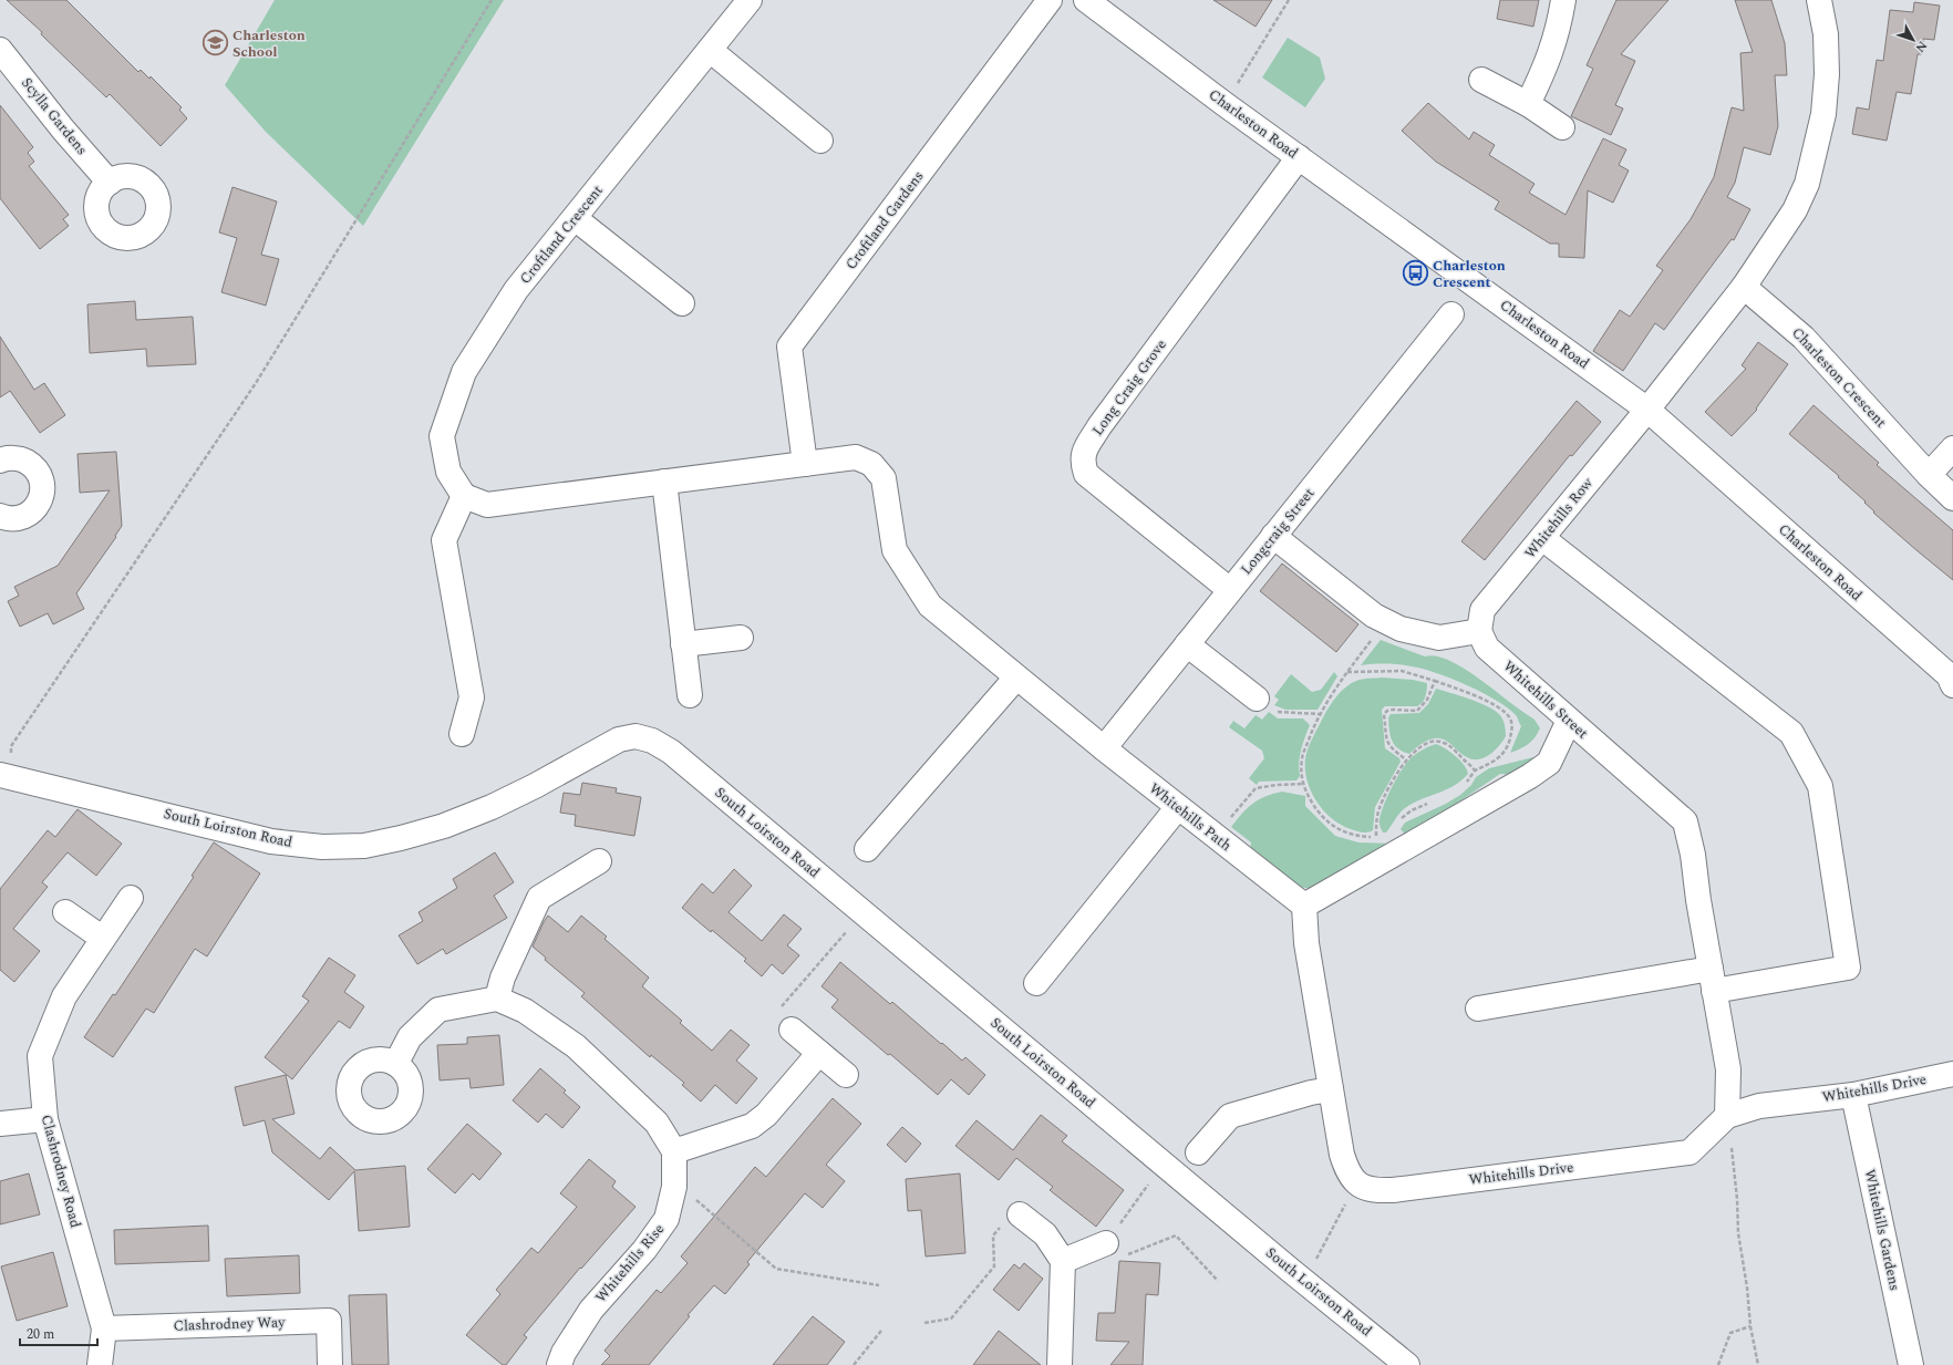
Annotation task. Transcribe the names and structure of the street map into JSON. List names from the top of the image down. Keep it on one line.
{"streets":{"street":["Scylla Gardens","Charleston Road","Croftland Gardens","Croftland Crescent","Charleston Crescent","Long Craig Grove","Whitehills Row","Longcraig Street","Whitehills Street","Whitehills Path","South Loirston Road","Whitehills Drive","Clashrodney Road","Whitehills Gardens","Whitehills Rise","Clashrodney Way"]},"crossings":[["Charleston Road","Long Craig Grove"],["Charleston Road","Whitehills Row"],["Croftland Gardens","Whitehills Path"],["Long Craig Grove","Longcraig Street"],["Whitehills Row","Whitehills Street"],["Longcraig Street","Whitehills Path"],["Whitehills Street","Whitehills Drive"],["Whitehills Drive","Whitehills Gardens"],["Clashrodney Road","Clashrodney Way"]],"places":{"school or university":["Charleston School"],"bus stop":["Charleston Crescent"]},"scale_bar":"20 m","north":"bottom right"}
